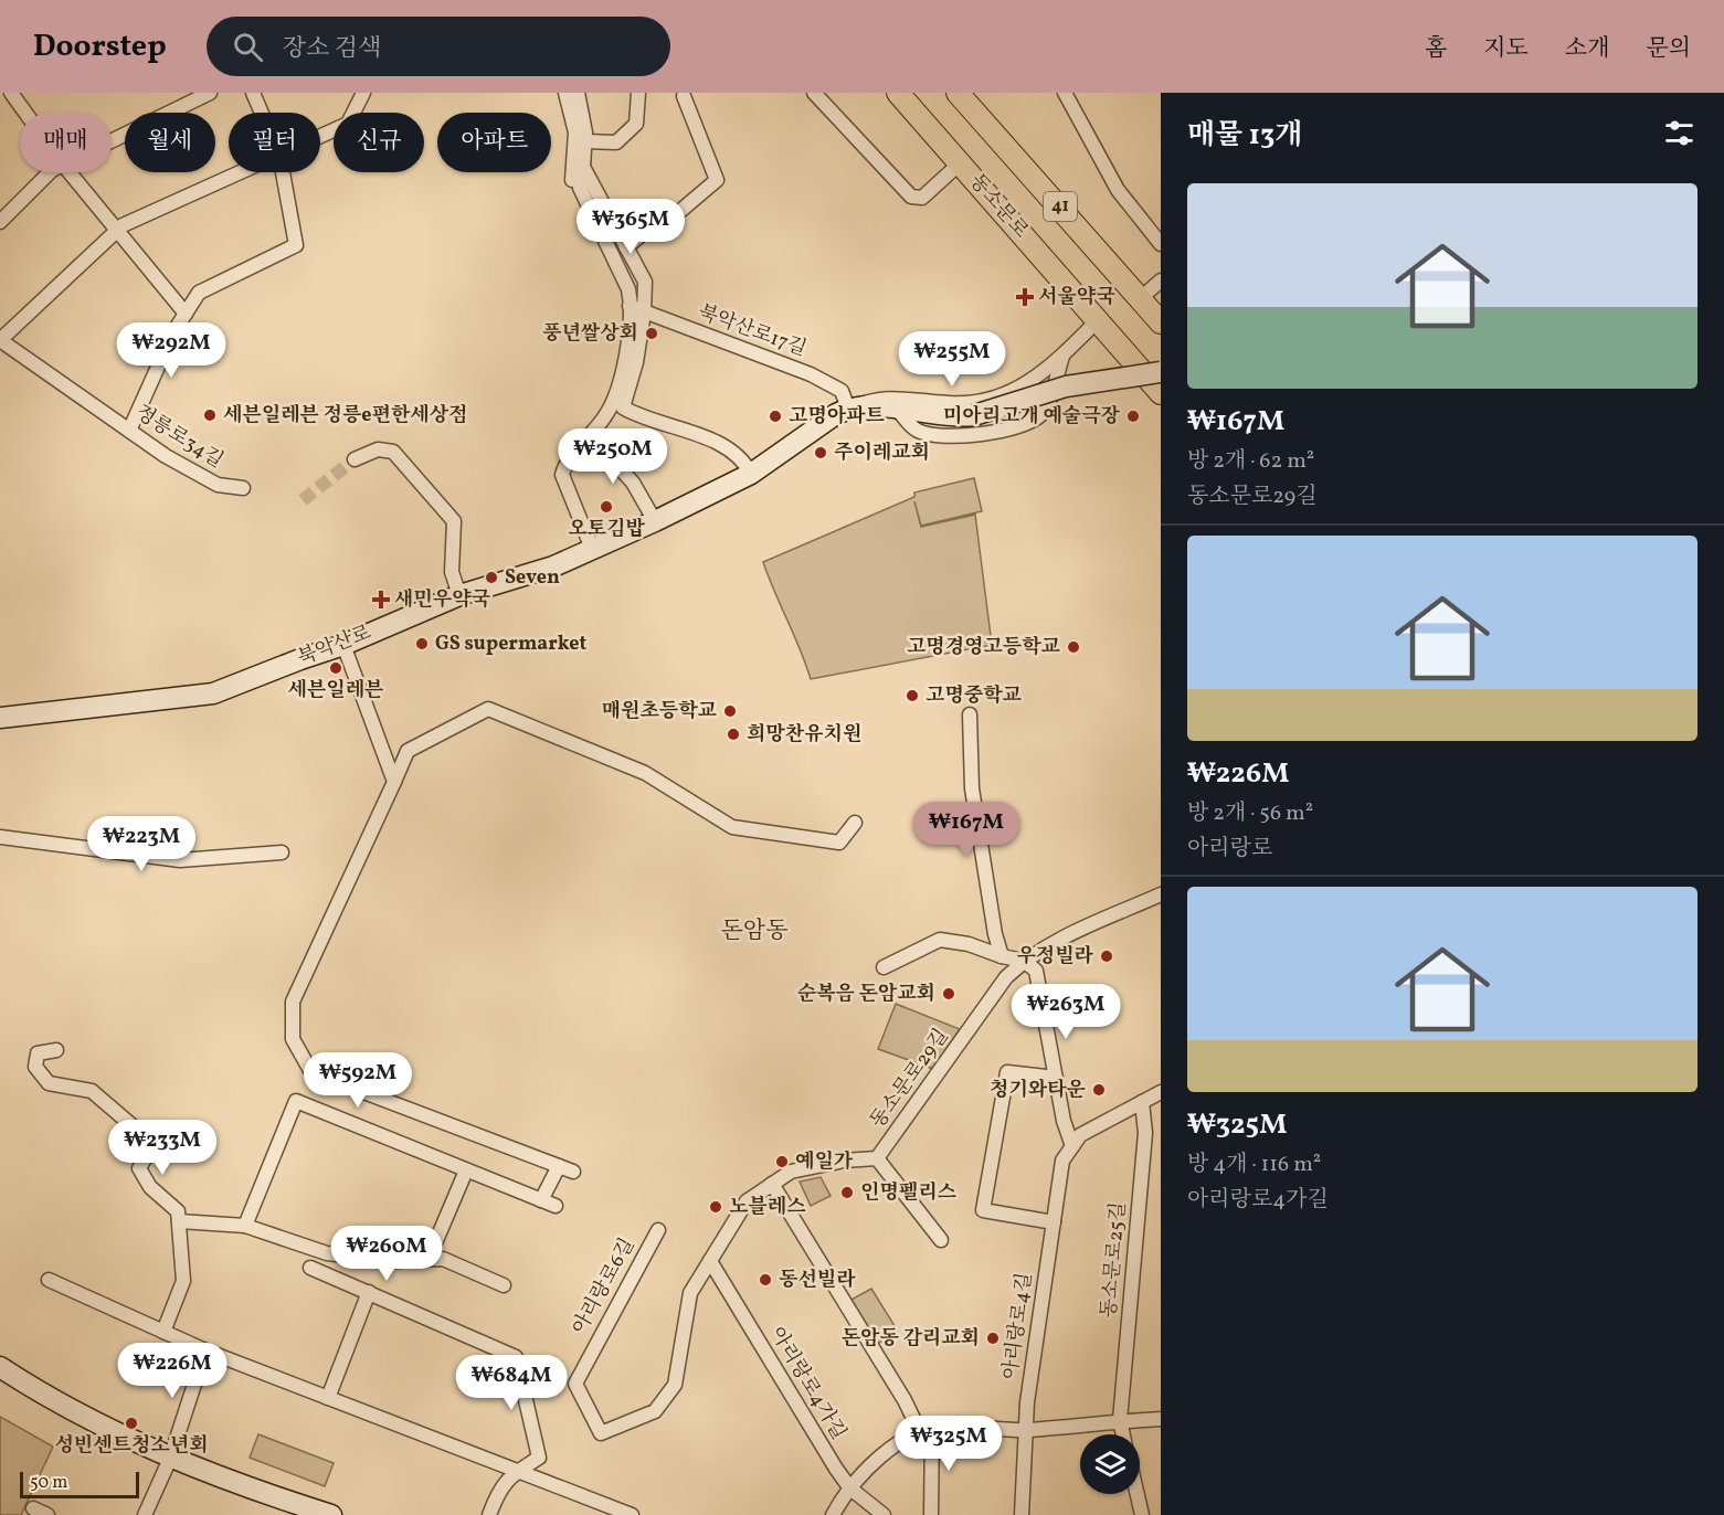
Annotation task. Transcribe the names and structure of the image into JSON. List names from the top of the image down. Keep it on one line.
{"streets":{"main road":["동소문로","41"],"street":["북악산로17길","정릉로34길","북악산로","동소문로29길","동소문로25길","아리랑로6길","아리랑로4길","아리랑로4가길"]},"crossings":[["북악산로17길","북악산로"],["동소문로29길","아리랑로6길"],["동소문로29길","아리랑로4가길"],["동소문로25길","아리랑로4길"]],"districts":["돈암동"],"places":{"health":["서울약국","새민우약국"],"other":["풍년쌀상회","세븐일레븐 정릉e편한세상점","고명아파트","미아리고개 예술극장","주이레교회","오토김밥","Seven","GS supermarket","고명경영고등학교","세븐일레븐","고명중학교","매원초등학교","희망찬유치원","우정빌라","순복음 돈암교회","청기와타운","예일가","인명펠리스","노블레스","동선빌라","돈암동 감리교회","성빈센트청소년회"]},"scale_bar":"50 m","page":{"header":"Doorstep","search":"장소 검색","nav":["홈","지도","소개","문의"],"heading":"매물 13개","chip":["매매","월세","필터","신규","아파트"],"list":[{"name":"₩167M","note":"방 2개 · 62 m² · 동소문로29길"},{"name":"₩226M","note":"방 2개 · 56 m² · 아리랑로"},{"name":"₩325M","note":"방 4개 · 116 m² · 아리랑로4가길"}],"price":["₩365M","₩292M","₩255M","₩250M","₩167M","₩223M","₩263M","₩592M","₩233M","₩260M","₩226M","₩684M","₩325M"],"scale":"50 m"}}
